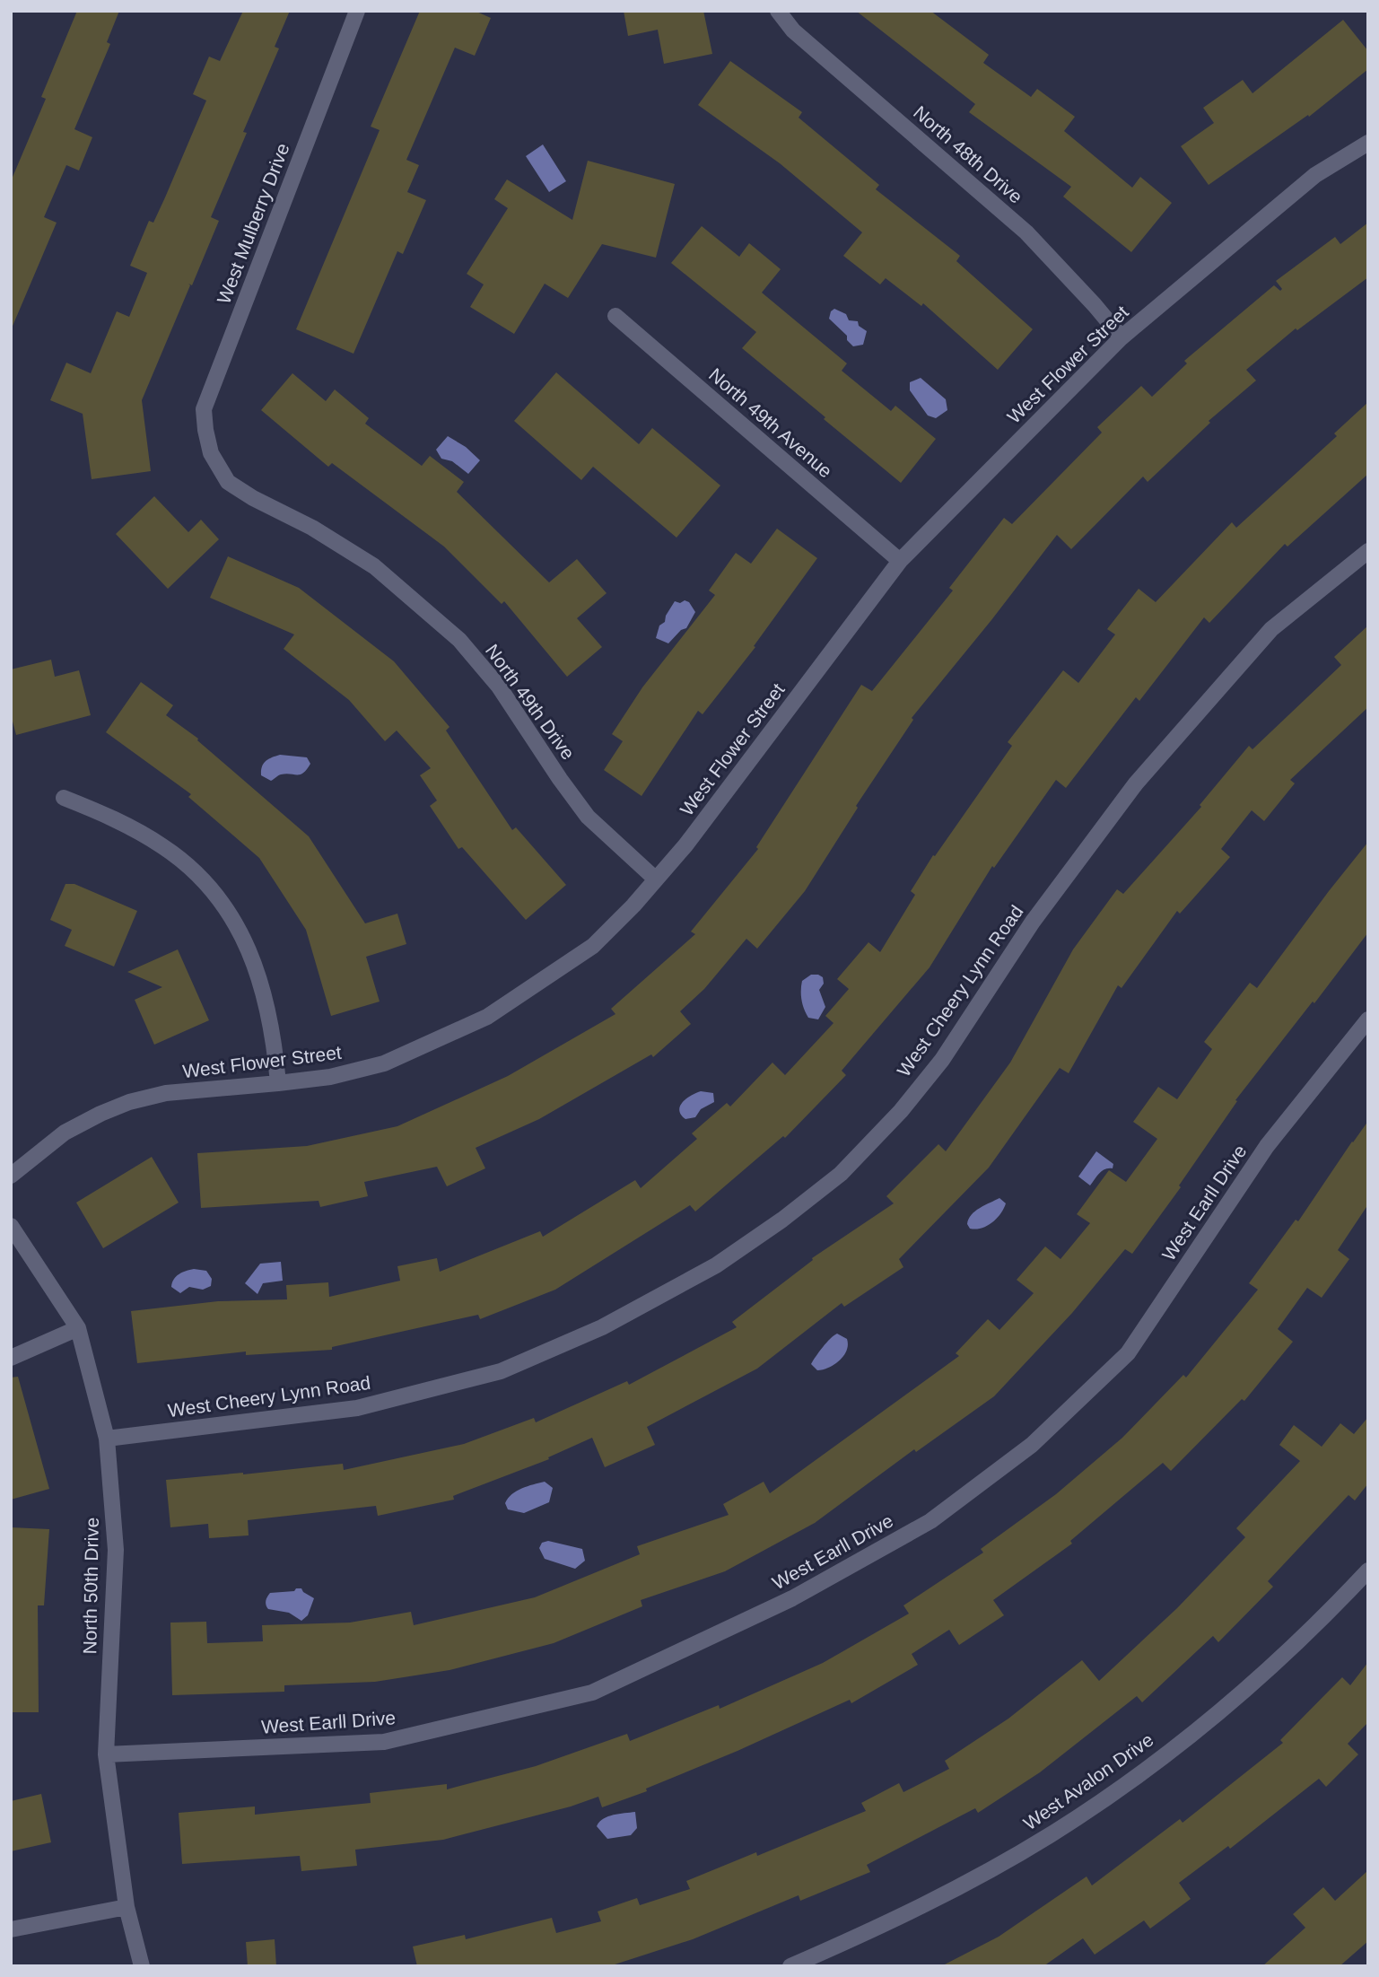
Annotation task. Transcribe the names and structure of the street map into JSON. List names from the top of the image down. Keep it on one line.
{"streets":{"street":["North 48th Drive","West Mulberry Drive","West Flower Street","North 49th Avenue","North 49th Drive","West Cheery Lynn Road","West Earll Drive","North 50th Drive","West Avalon Drive"]},"crossings":[["North 48th Drive","West Flower Street"],["West Mulberry Drive","North 49th Drive"],["West Flower Street","North 49th Avenue"],["West Flower Street","North 49th Drive"],["West Cheery Lynn Road","North 50th Drive"],["West Earll Drive","North 50th Drive"]]}
